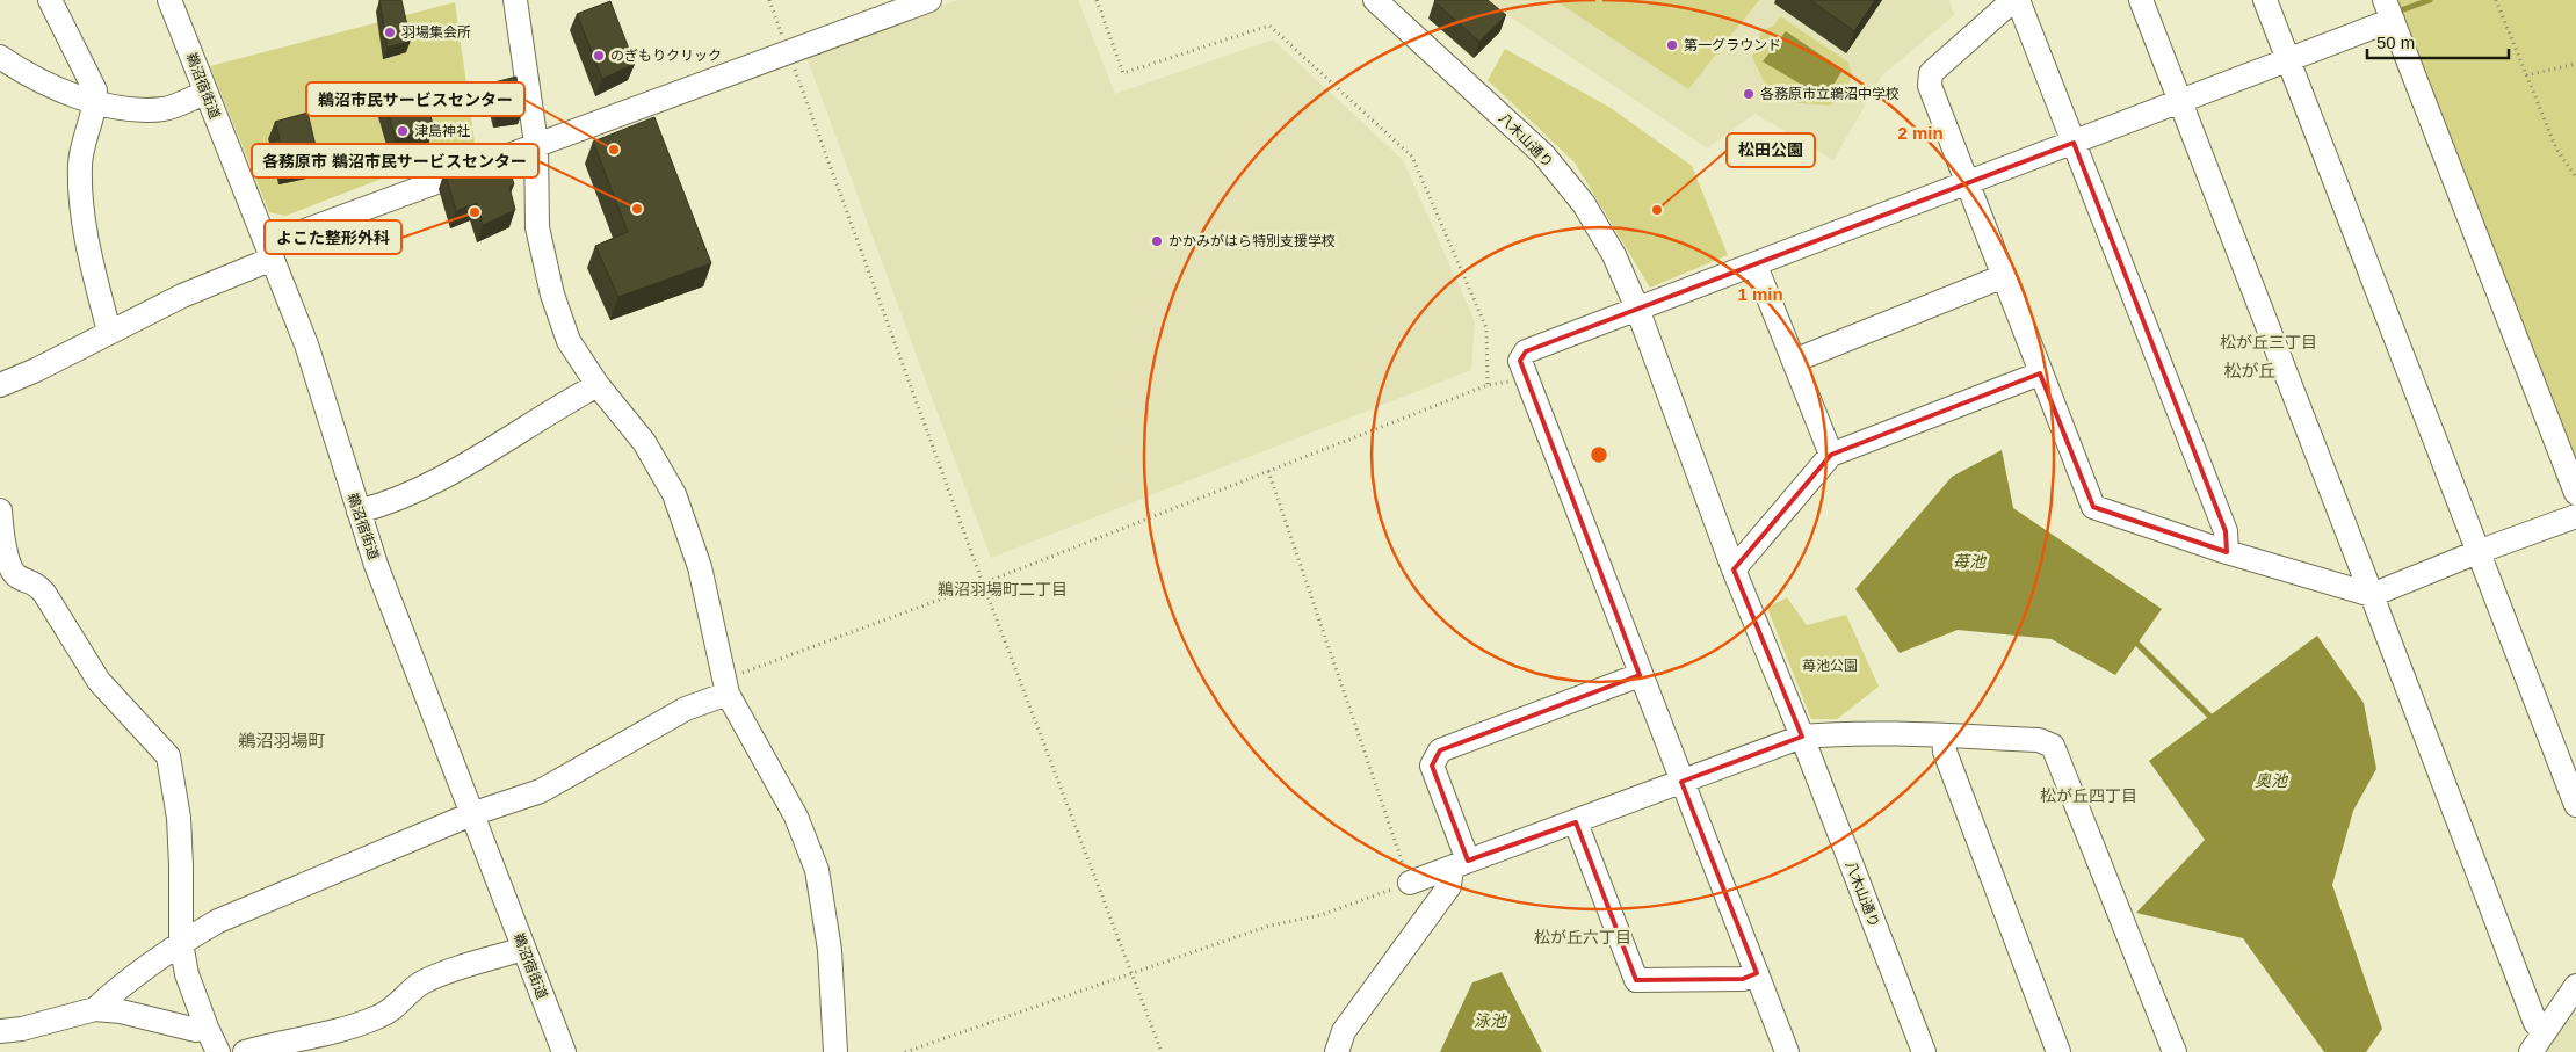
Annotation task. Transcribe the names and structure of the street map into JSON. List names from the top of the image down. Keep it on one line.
{"streets":{"street":["鵜沼宿街道","八木山通り"]},"districts":["松が丘三丁目","松が丘","鵜沼羽場町二丁目","鵜沼羽場町","松が丘四丁目","松が丘六丁目"],"water":["苺池","奥池","泳池"],"parks":["苺池公園"],"places":["羽場集会所","第一グラウンド","のぎもりクリック","各務原市立鵜沼中学校","津島神社","鵜沼市民サービスセンター","各務原市 鵜沼市民サービスセンター","松田公園","よこた整形外科","かかみがはら特別支援学校"],"scale_bar":"50 m","rings":["2 min","1 min"]}
